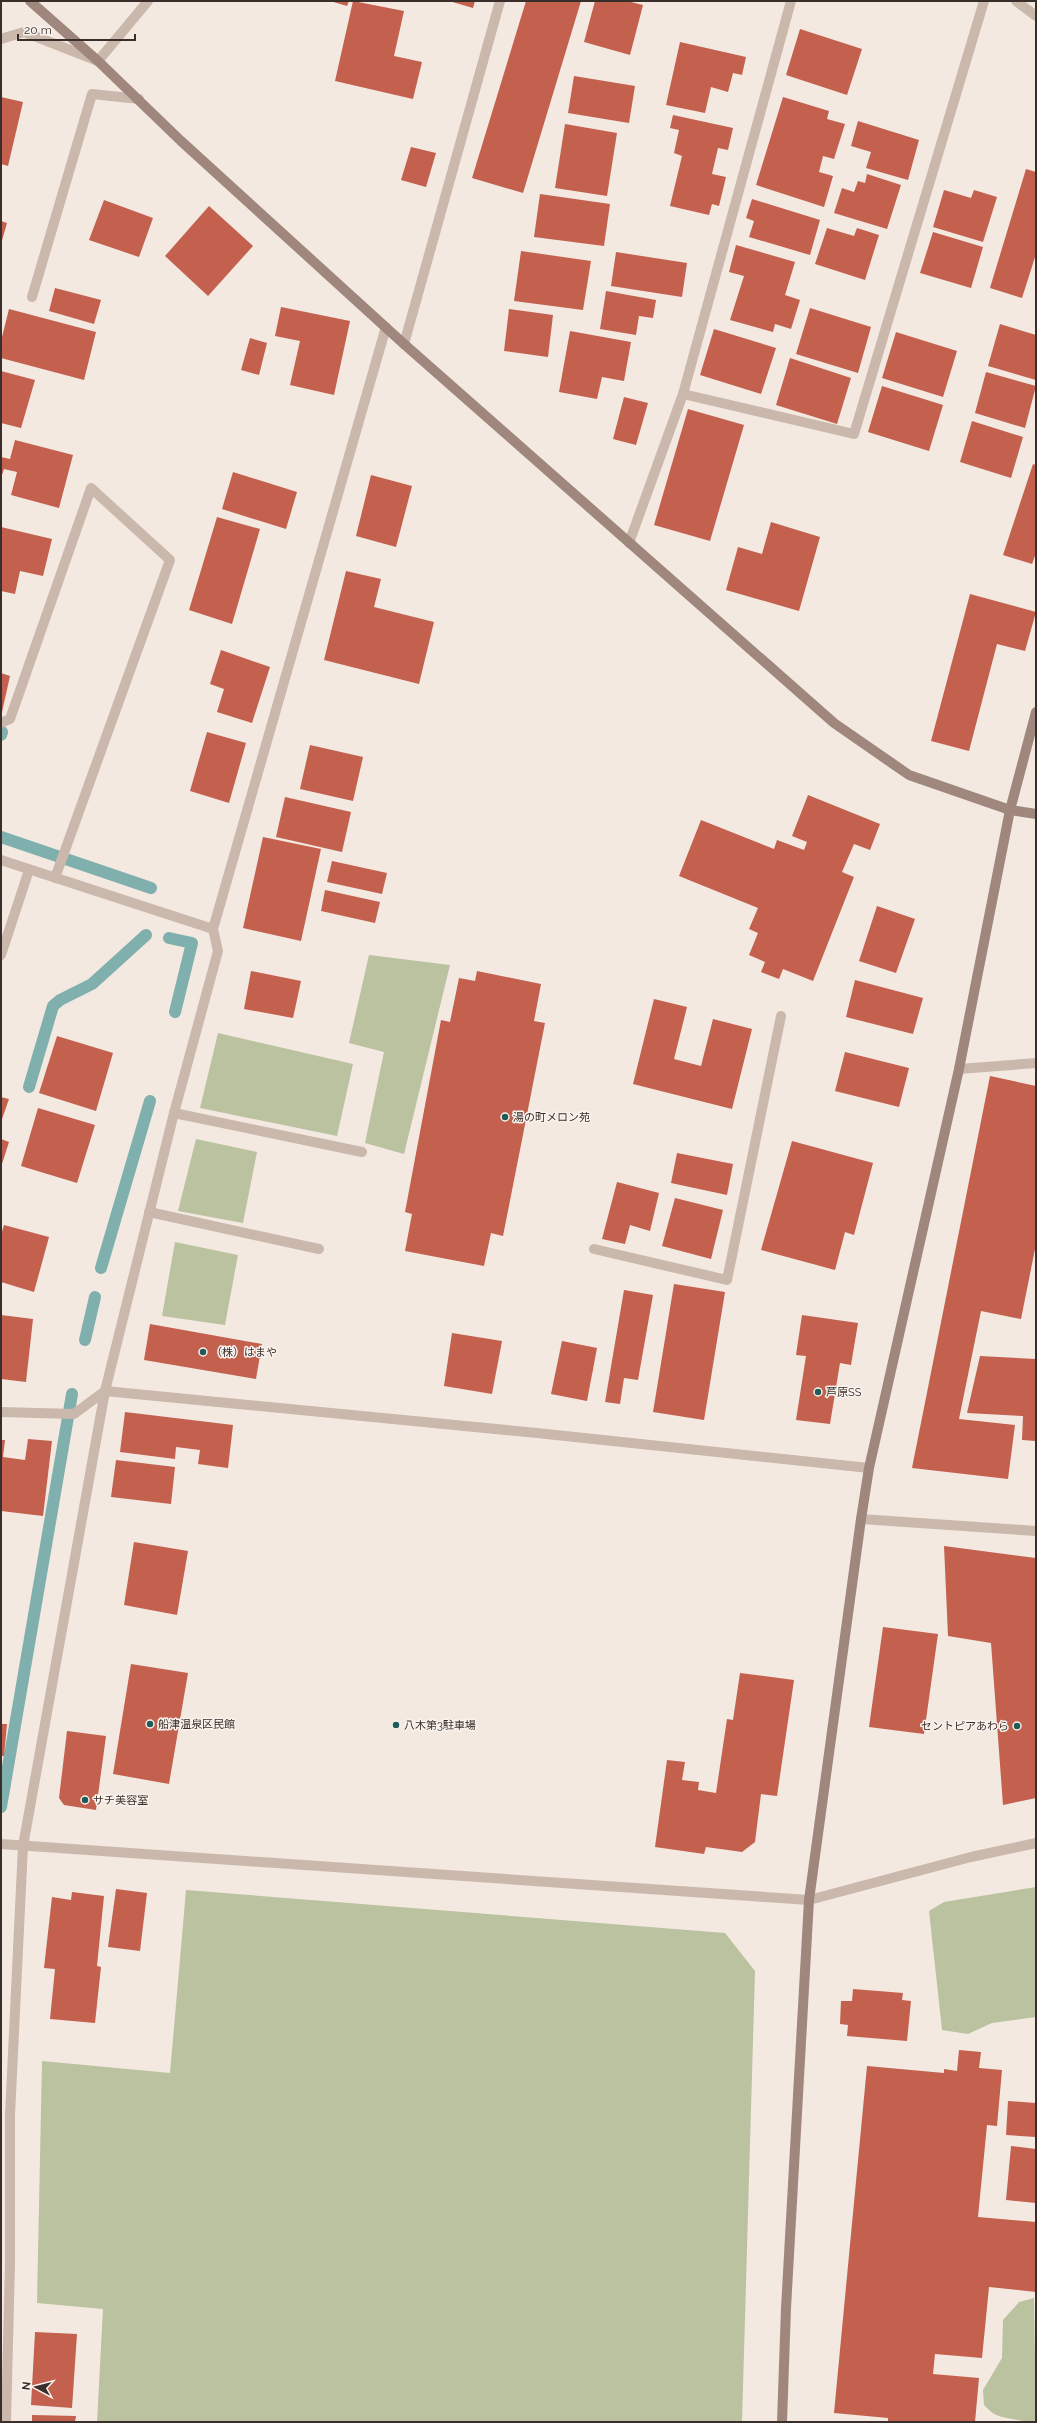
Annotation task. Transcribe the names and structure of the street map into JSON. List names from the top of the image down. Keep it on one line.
{"places":["湯の町メロン苑","（株）はまや","芦原SS","船津温泉区民館","八木第3駐車場","セントピアあわら","サチ美容室"],"scale_bar":"20 m","north":"left"}
